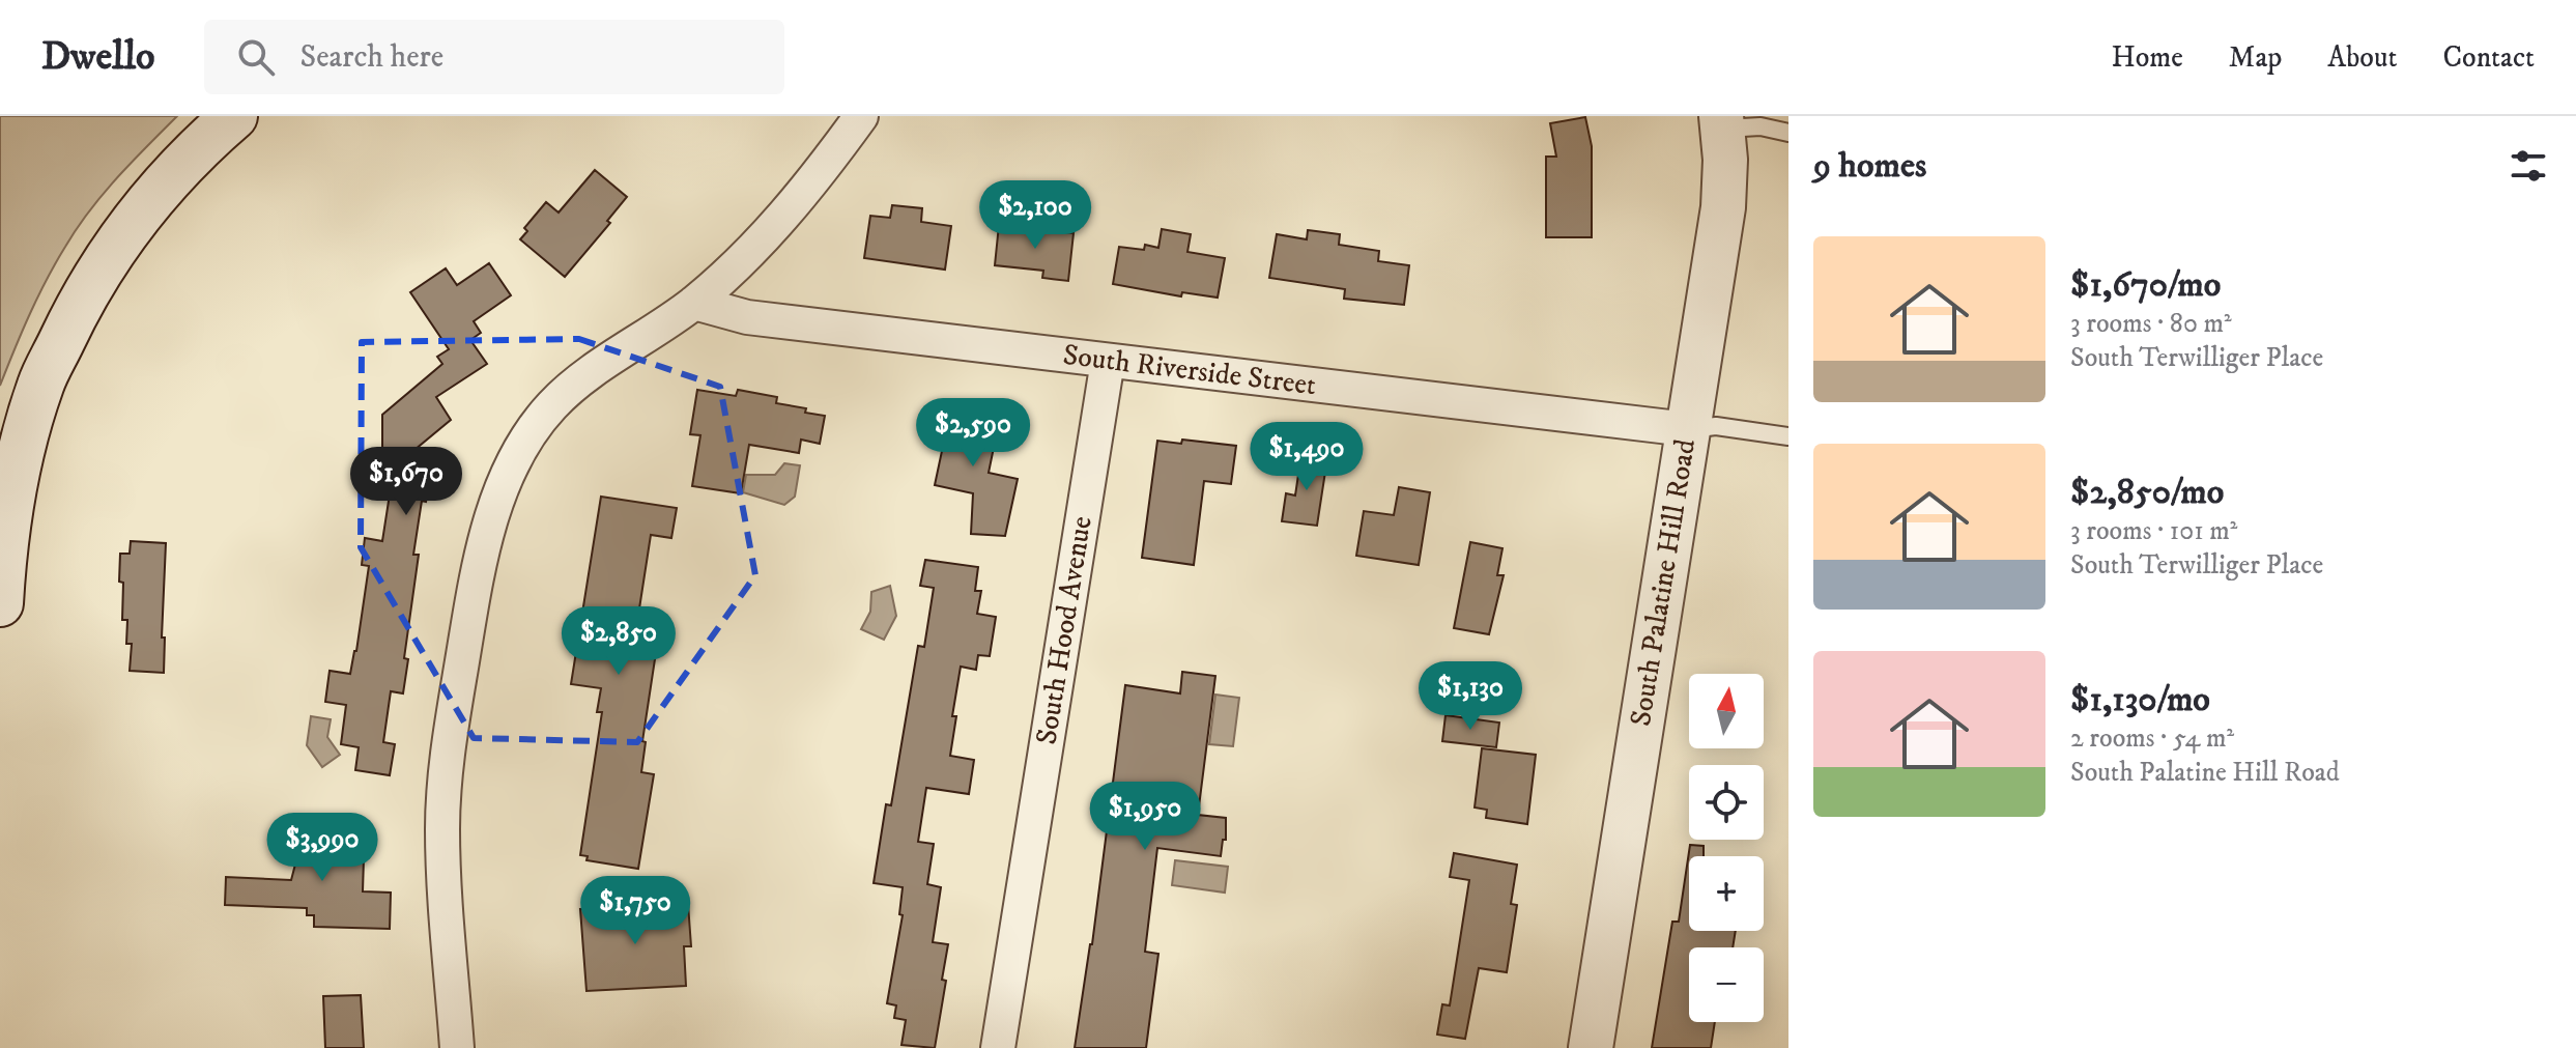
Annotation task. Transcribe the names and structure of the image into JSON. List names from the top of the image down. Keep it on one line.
{"streets":{"street":["South Riverside Street","South Palatine Hill Road","South Hood Avenue"]},"crossings":[["South Riverside Street","South Palatine Hill Road"],["South Riverside Street","South Hood Avenue"]],"north":"top","page":{"header":"Dwello","search":"Search here","nav":["Home","Map","About","Contact"],"heading":"9 homes","price":["$2,100","$2,590","$1,490","$1,670","$2,850","$1,130","$1,950","$3,990","$1,750"],"list":[{"name":"$1,670/mo","note":"3 rooms · 80 m² · South Terwilliger Place"},{"name":"$2,850/mo","note":"3 rooms · 101 m² · South Terwilliger Place"},{"name":"$1,130/mo","note":"2 rooms · 54 m² · South Palatine Hill Road"}],"map_buttons":["+","−"]}}
